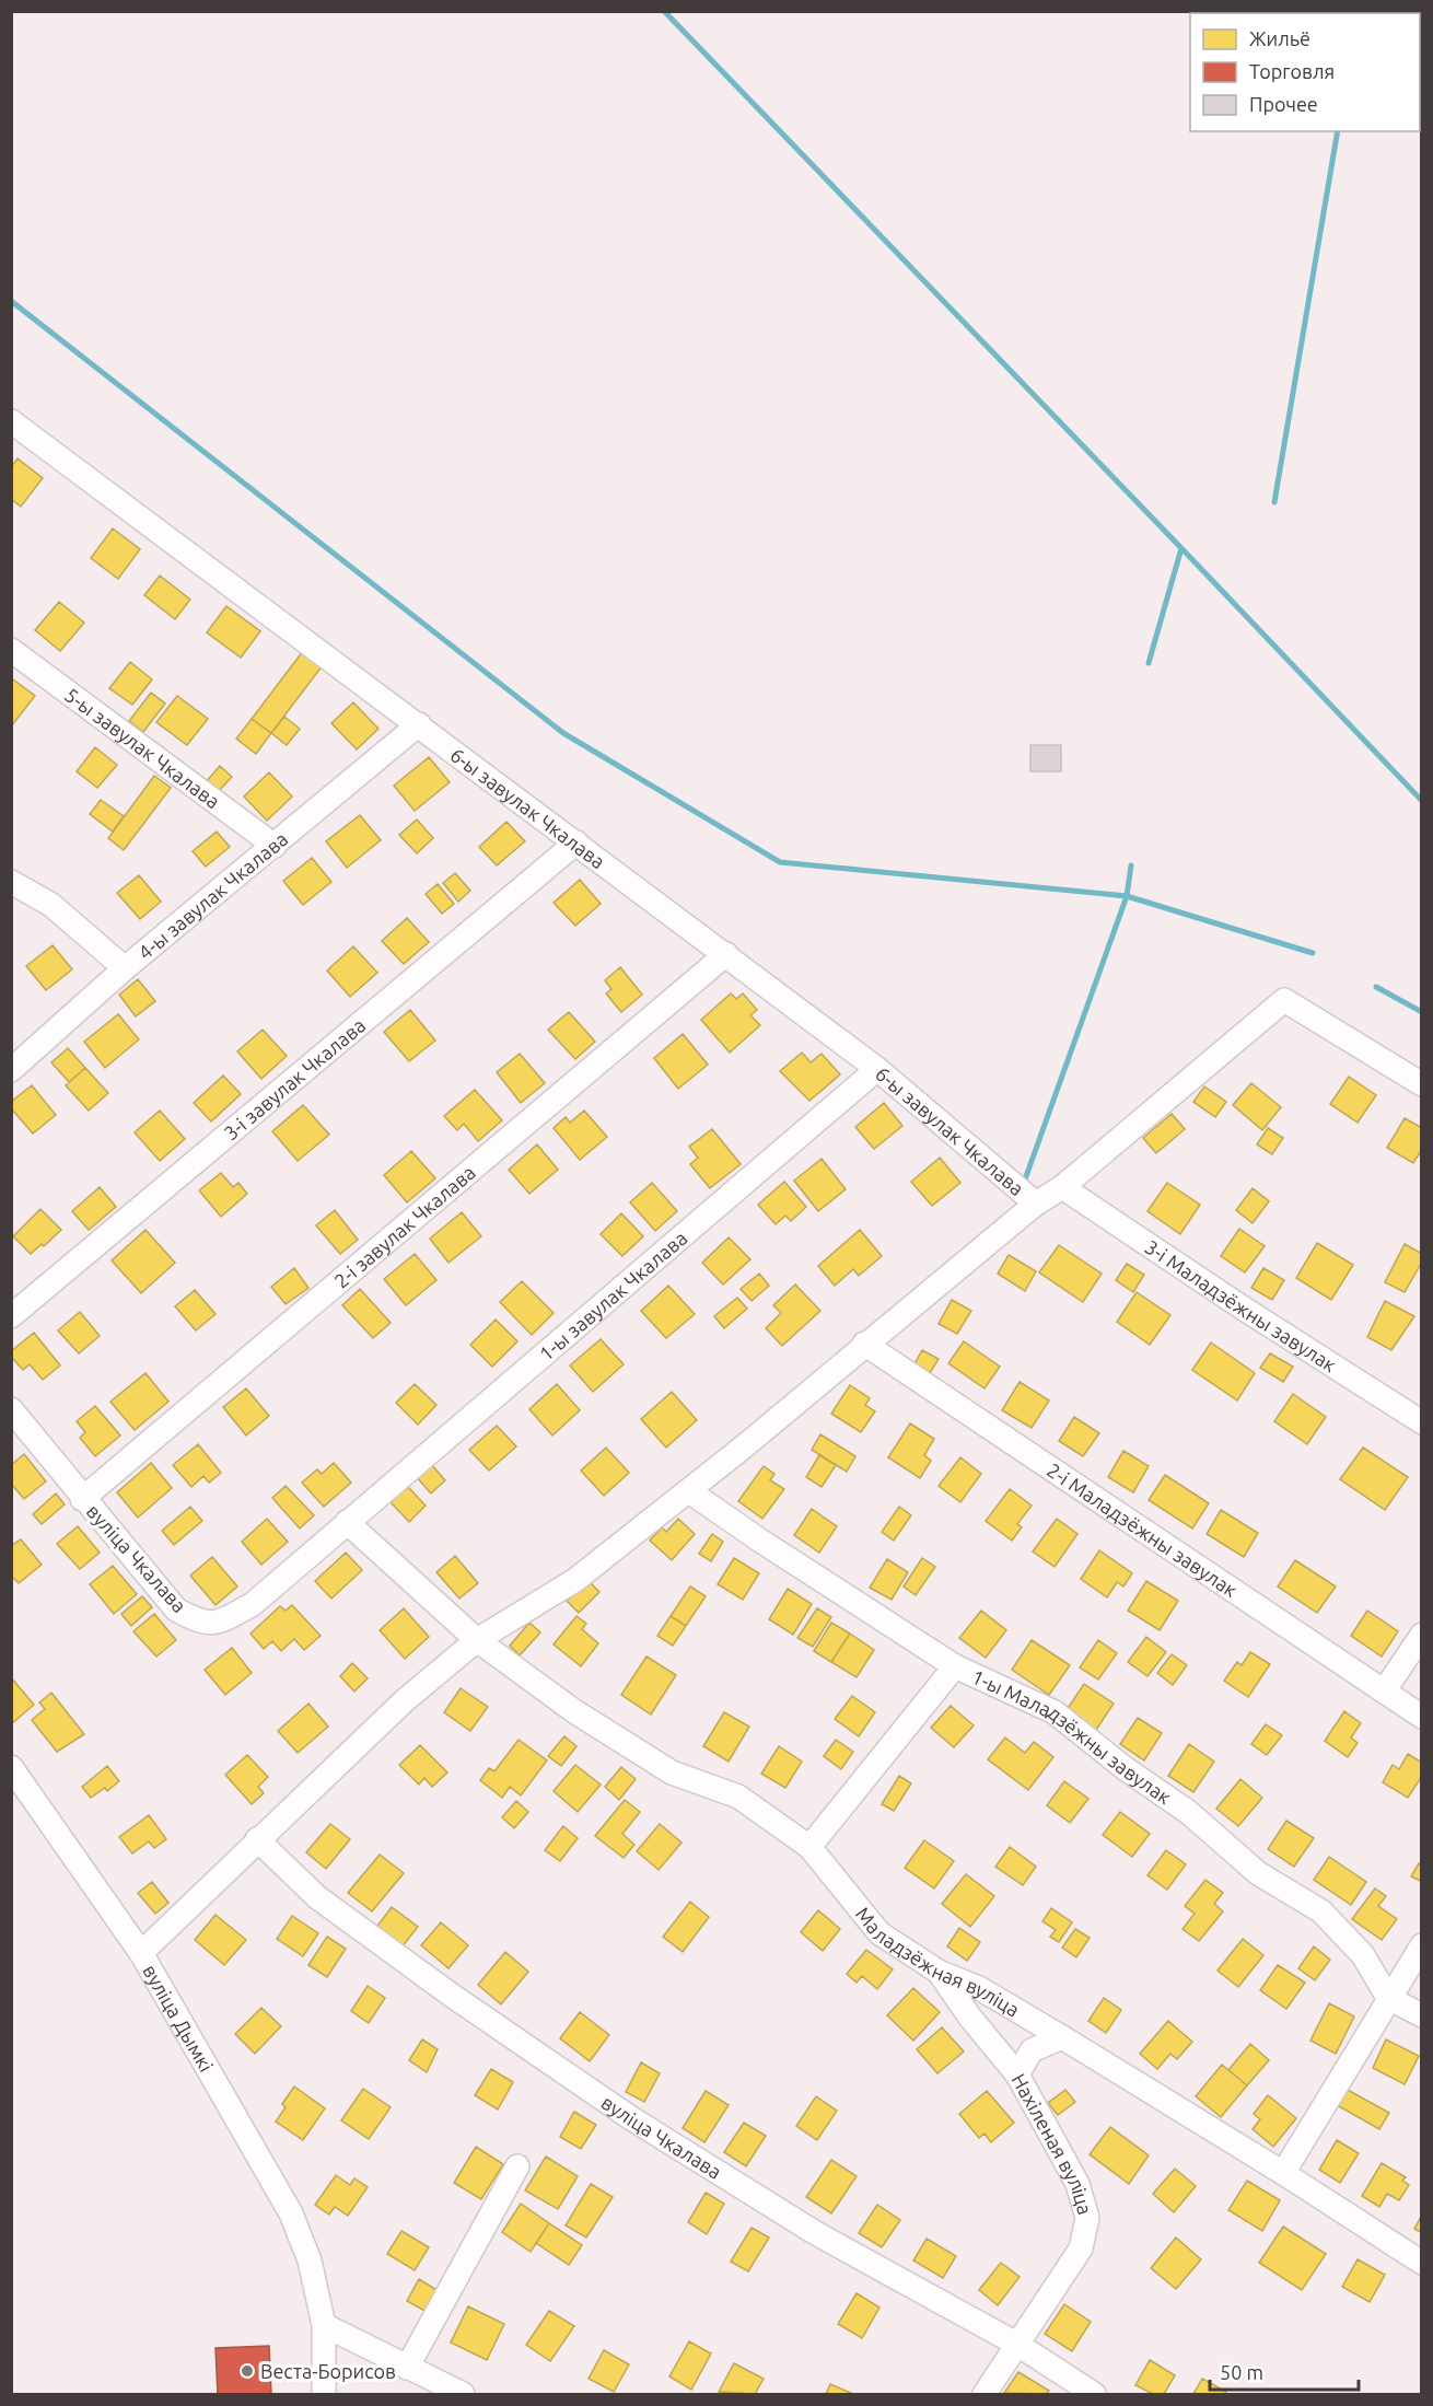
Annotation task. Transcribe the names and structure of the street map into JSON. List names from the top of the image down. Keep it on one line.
{"streets":{"street":["5-ы завулак Чкалава","6-ы завулак Чкалава","4-ы завулак Чкалава","3-і завулак Чкалава","2-і завулак Чкалава","1-ы завулак Чкалава","3-і Маладзёжны завулак","2-і Маладзёжны завулак","вуліца Чкалава","1-ы Маладзёжны завулак","Маладзёжная вуліца","вуліца Дымкі","Нахіленая вуліца"]},"crossings":[["5-ы завулак Чкалава","4-ы завулак Чкалава"],["6-ы завулак Чкалава","4-ы завулак Чкалава"],["6-ы завулак Чкалава","3-і завулак Чкалава"],["6-ы завулак Чкалава","2-і завулак Чкалава"],["6-ы завулак Чкалава","1-ы завулак Чкалава"],["2-і завулак Чкалава","вуліца Чкалава"],["1-ы завулак Чкалава","вуліца Чкалава"],["1-ы завулак Чкалава","Маладзёжная вуліца"],["вуліца Чкалава","Маладзёжная вуліца"],["вуліца Чкалава","Нахіленая вуліца"],["Маладзёжная вуліца","Нахіленая вуліца"]],"places":["Веста-Борисов"],"legend":["Жильё","Торговля","Прочее"],"scale_bar":"50 m"}
